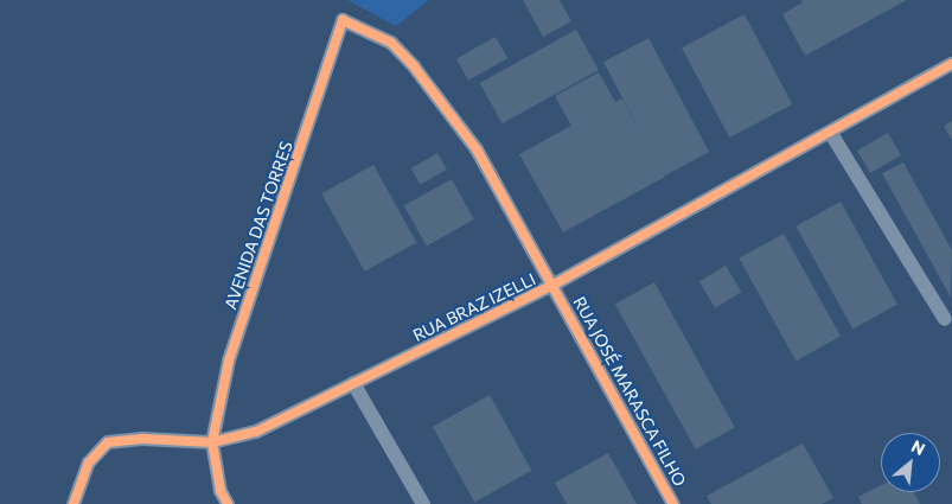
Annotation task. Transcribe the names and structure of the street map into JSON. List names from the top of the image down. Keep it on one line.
{"streets":{"street":["AVENIDA DAS TORRES","RUA BRAZ IZELLI","RUA JOSÉ MARASCA FILHO"]},"crossings":[["AVENIDA DAS TORRES","RUA BRAZ IZELLI"],["AVENIDA DAS TORRES","RUA JOSÉ MARASCA FILHO"],["RUA BRAZ IZELLI","RUA JOSÉ MARASCA FILHO"]],"north":"top right"}
